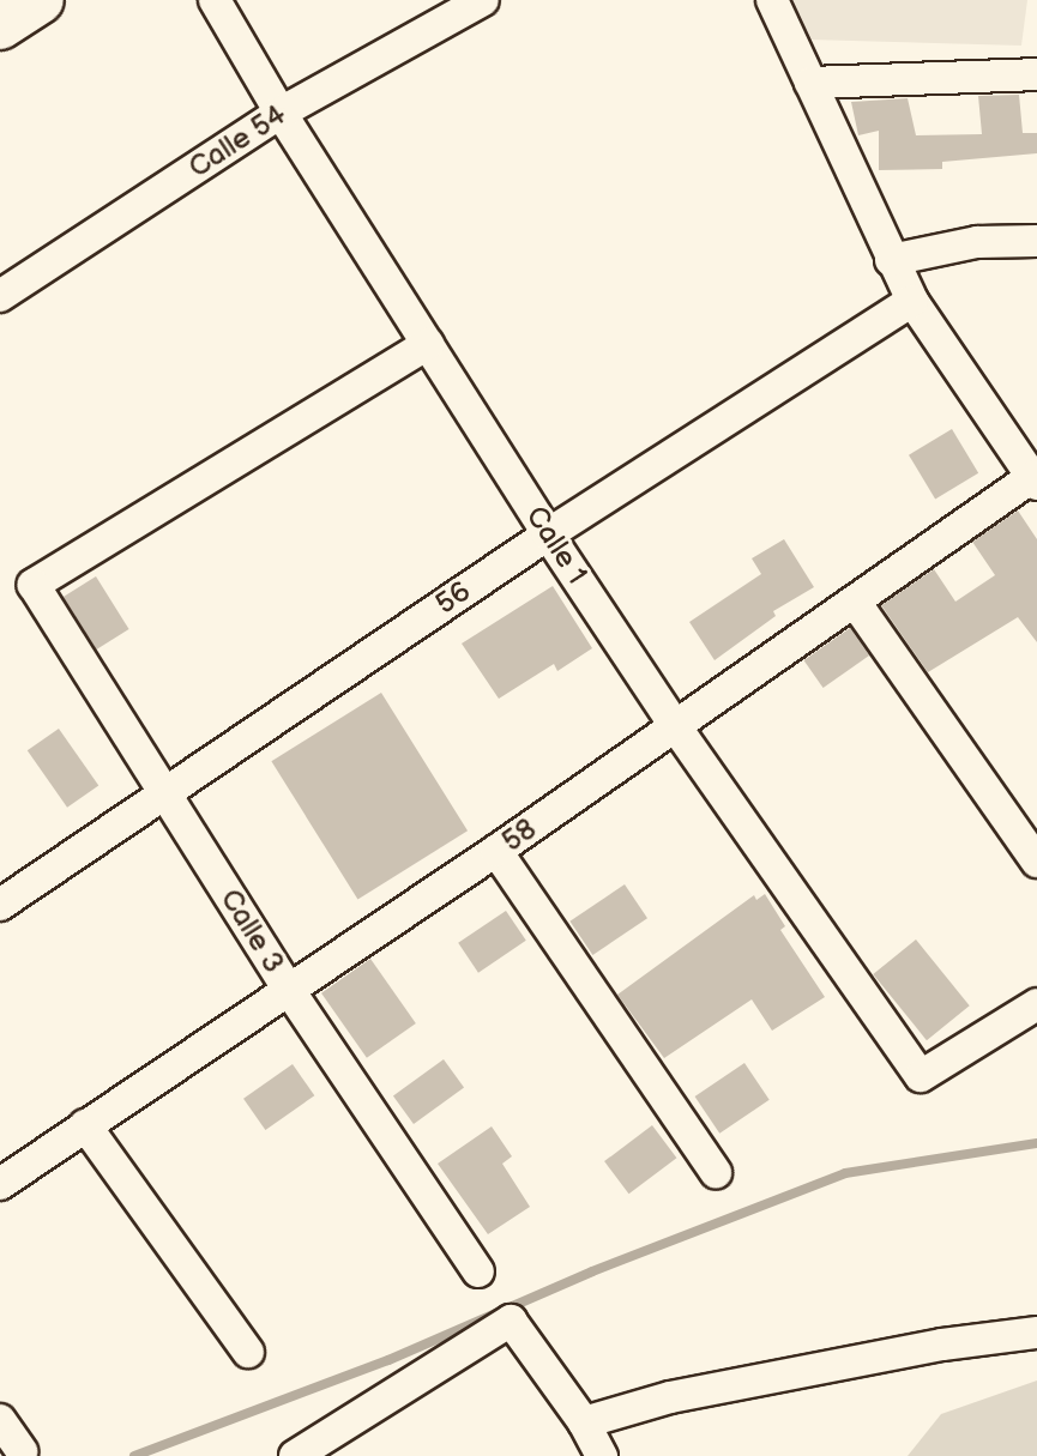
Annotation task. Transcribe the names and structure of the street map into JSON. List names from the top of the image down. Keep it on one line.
{"streets":{"street":["Calle 54","Calle 1","56","58","Calle 3"]},"crossings":[["Calle 54","Calle 1"],["Calle 1","56"],["Calle 1","58"],["Calle 1","Calle 3"],["56","Calle 3"],["58","Calle 3"]]}
